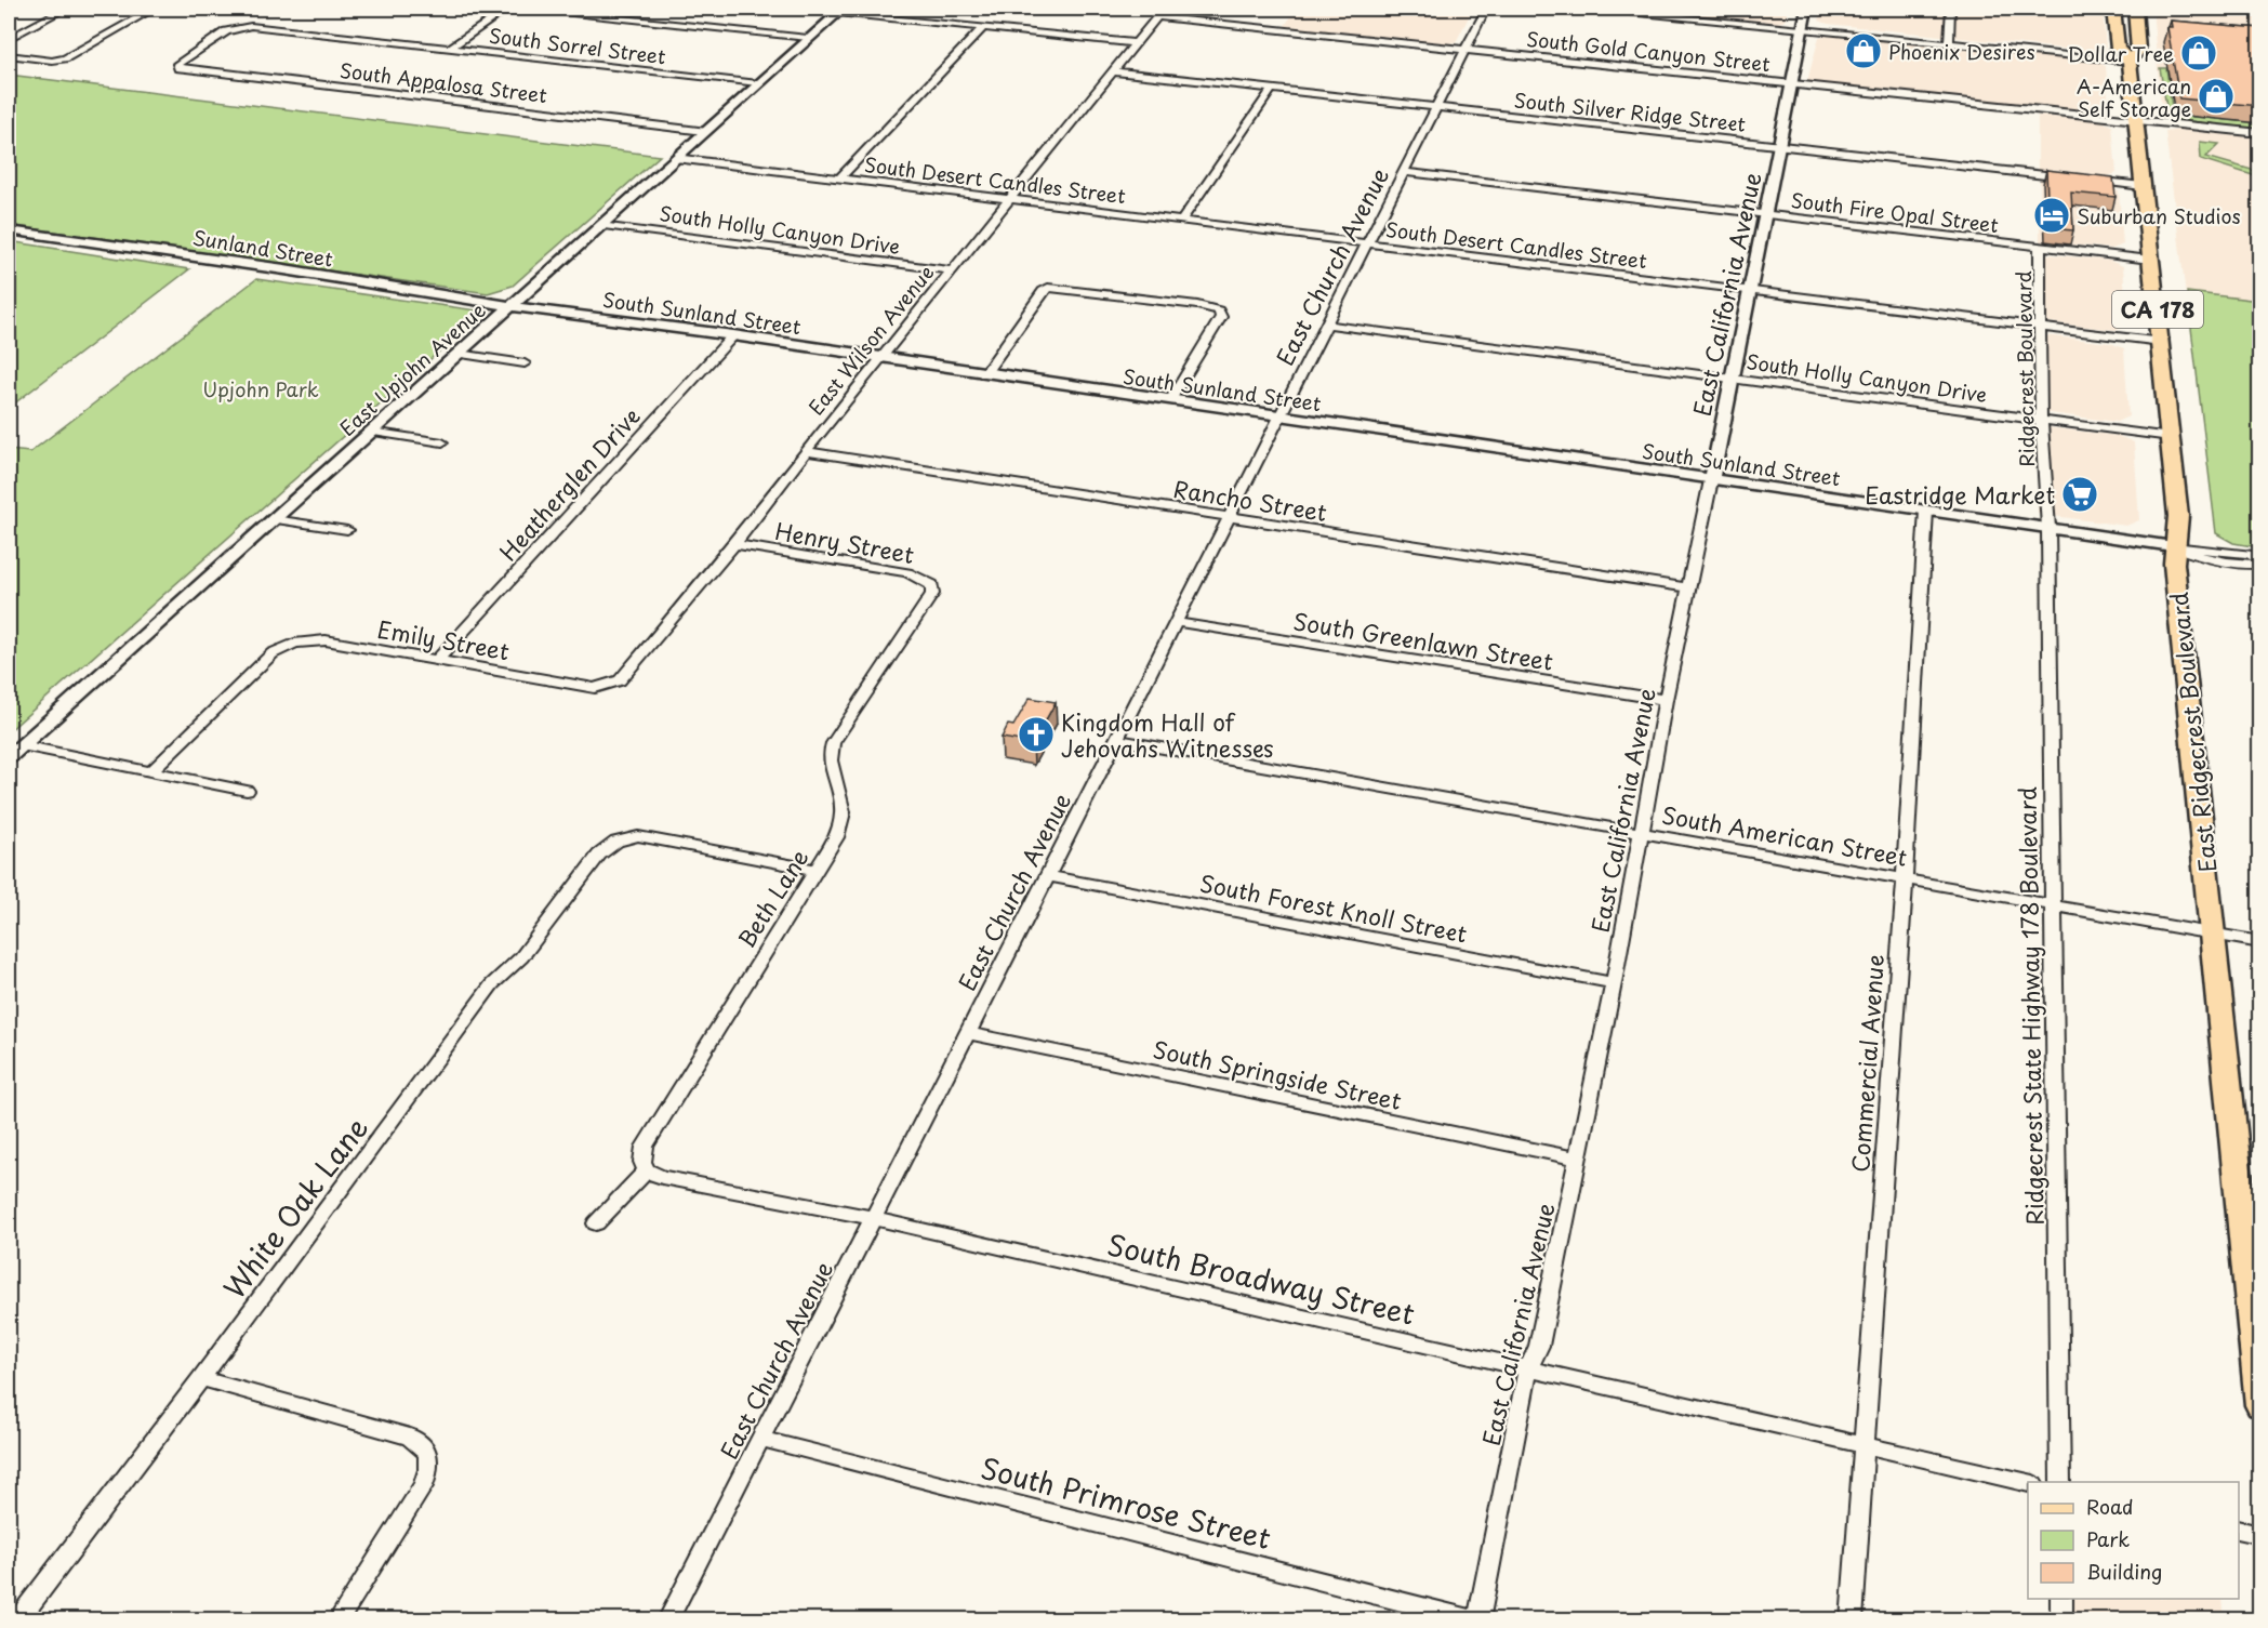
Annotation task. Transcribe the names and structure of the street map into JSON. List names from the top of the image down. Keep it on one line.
{"streets":{"main road":["CA 178","East Ridgecrest Boulevard"],"street":["South Sorrel Street","South Gold Canyon Street","South Appalosa Street","South Silver Ridge Street","South Desert Candles Street","South Fire Opal Street","South Holly Canyon Drive","Sunland Street","East Church Avenue","East California Avenue","South Sunland Street","East Wilson Avenue","East Upjohn Avenue","Ridgecrest Boulevard","Heatherglen Drive","Rancho Street","Henry Street","Emily Street","South Greenlawn Street","South American Street","Beth Lane","South Forest Knoll Street","Ridgecrest State Highway 178 Boulevard","Commercial Avenue","South Springside Street","White Oak Lane","South Broadway Street","South Primrose Street"]},"crossings":[["South Sorrel Street","South Appalosa Street"],["South Sorrel Street","East Upjohn Avenue"],["South Gold Canyon Street","East Church Avenue"],["South Gold Canyon Street","East California Avenue"],["South Gold Canyon Street","East Wilson Avenue"],["South Gold Canyon Street","East Ridgecrest Boulevard"],["South Appalosa Street","East Upjohn Avenue"],["South Silver Ridge Street","East Church Avenue"],["South Silver Ridge Street","East California Avenue"],["South Silver Ridge Street","East Wilson Avenue"],["South Silver Ridge Street","East Ridgecrest Boulevard"],["South Desert Candles Street","East Church Avenue"],["South Desert Candles Street","East California Avenue"],["South Desert Candles Street","East Wilson Avenue"],["South Desert Candles Street","East Upjohn Avenue"],["South Desert Candles Street","Ridgecrest Boulevard"],["South Desert Candles Street","East Ridgecrest Boulevard"],["South Fire Opal Street","East Church Avenue"],["South Fire Opal Street","East California Avenue"],["South Fire Opal Street","Ridgecrest Boulevard"],["South Fire Opal Street","East Ridgecrest Boulevard"],["South Holly Canyon Drive","East Church Avenue"],["South Holly Canyon Drive","East California Avenue"],["South Holly Canyon Drive","East Wilson Avenue"],["South Holly Canyon Drive","East Upjohn Avenue"],["South Holly Canyon Drive","Ridgecrest Boulevard"],["South Holly Canyon Drive","East Ridgecrest Boulevard"],["Sunland Street","South Sunland Street"],["Sunland Street","East Upjohn Avenue"],["East Church Avenue","South Sunland Street"],["East Church Avenue","Rancho Street"],["East Church Avenue","South Greenlawn Street"],["East Church Avenue","South American Street"],["East Church Avenue","South Forest Knoll Street"],["East Church Avenue","South Springside Street"],["East Church Avenue","South Broadway Street"],["East Church Avenue","South Primrose Street"],["East California Avenue","South Sunland Street"],["East California Avenue","Rancho Street"],["East California Avenue","South Greenlawn Street"],["East California Avenue","South American Street"],["East California Avenue","South Forest Knoll Street"],["East California Avenue","South Springside Street"],["East California Avenue","South Broadway Street"],["East California Avenue","South Primrose Street"],["South Sunland Street","East Wilson Avenue"],["South Sunland Street","East Upjohn Avenue"],["South Sunland Street","Heatherglen Drive"],["South Sunland Street","Commercial Avenue"],["East Wilson Avenue","Rancho Street"],["East Wilson Avenue","Henry Street"],["East Wilson Avenue","Emily Street"],["Ridgecrest Boulevard","Ridgecrest State Highway 178 Boulevard"],["Heatherglen Drive","Emily Street"],["Henry Street","Beth Lane"],["East Ridgecrest Boulevard","South American Street"],["South American Street","Ridgecrest State Highway 178 Boulevard"],["South American Street","Commercial Avenue"],["Beth Lane","White Oak Lane"],["Beth Lane","South Broadway Street"],["Commercial Avenue","South Broadway Street"]],"parks":["Upjohn Park"],"places":{"shop":["Phoenix Desires","Dollar Tree","A-American Self Storage"],"hotel":["Suburban Studios"],"supermarket":["Eastridge Market"],"church":["Kingdom Hall of Jehovahs Witnesses"]},"legend":["Road","Park","Building"]}
